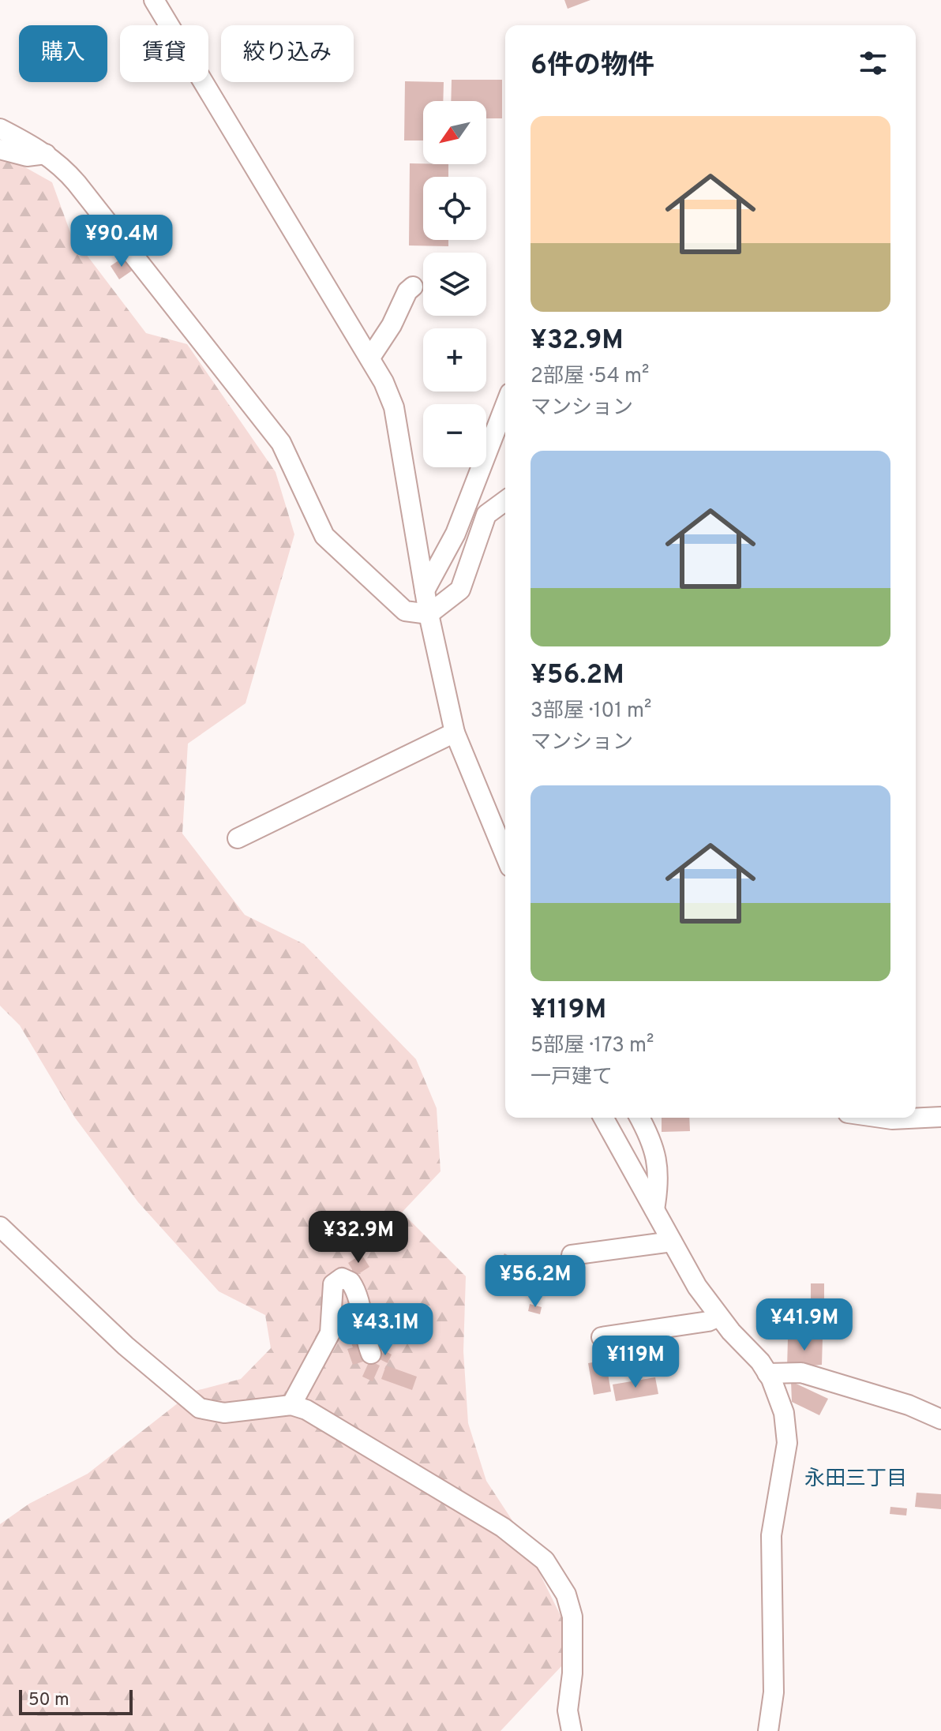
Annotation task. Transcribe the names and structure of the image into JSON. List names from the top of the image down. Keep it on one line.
{"districts":["永田三丁目"],"scale_bar":"50 m","north":"bottom left","page":{"chip":["購入","賃貸","絞り込み"],"heading":"6件の物件","map_buttons":["+","−"],"list":[{"name":"¥32.9M","note":"2部屋 · 54 m² · マンション"},{"name":"¥56.2M","note":"3部屋 · 101 m² · マンション"},{"name":"¥119M","note":"5部屋 · 173 m² · 一戸建て"}],"price":["¥90.4M","¥32.9M","¥56.2M","¥41.9M","¥43.1M","¥119M"],"scale":"50 m"}}
